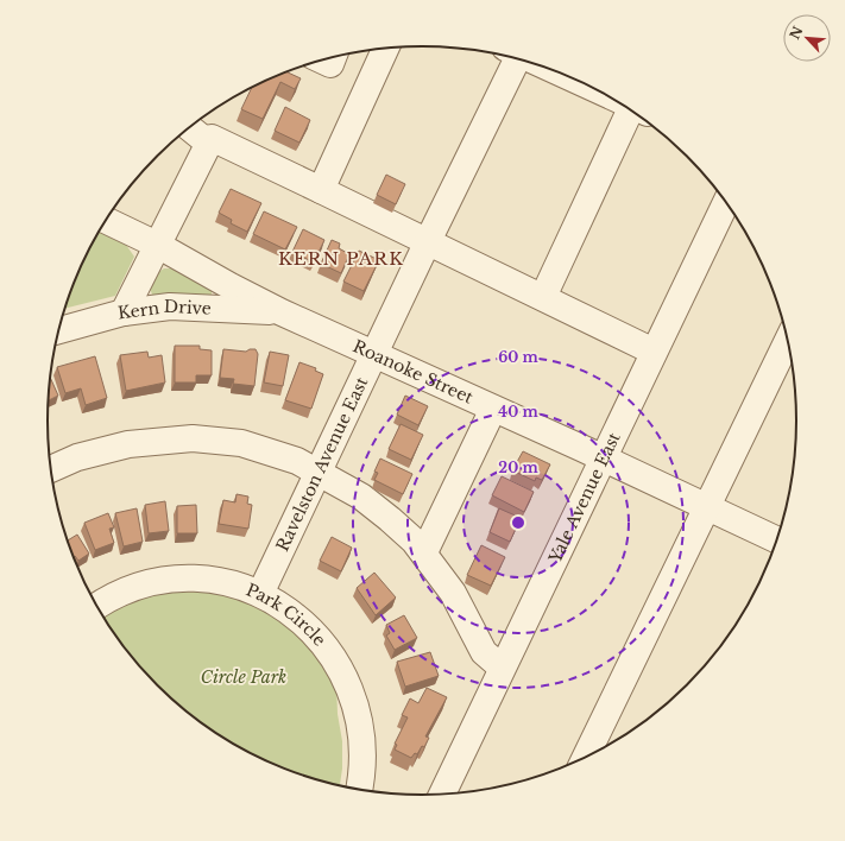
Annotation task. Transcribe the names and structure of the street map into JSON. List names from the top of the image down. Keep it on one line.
{"streets":{"street":["Kern Drive","Roanoke Street","Ravelston Avenue East","Yale Avenue East","Park Circle"]},"crossings":[["Kern Drive","Roanoke Street"],["Roanoke Street","Ravelston Avenue East"],["Roanoke Street","Yale Avenue East"],["Ravelston Avenue East","Park Circle"]],"districts":["KERN PARK"],"parks":["Circle Park"],"north":"top left","rings":["60 m","40 m","20 m"]}
